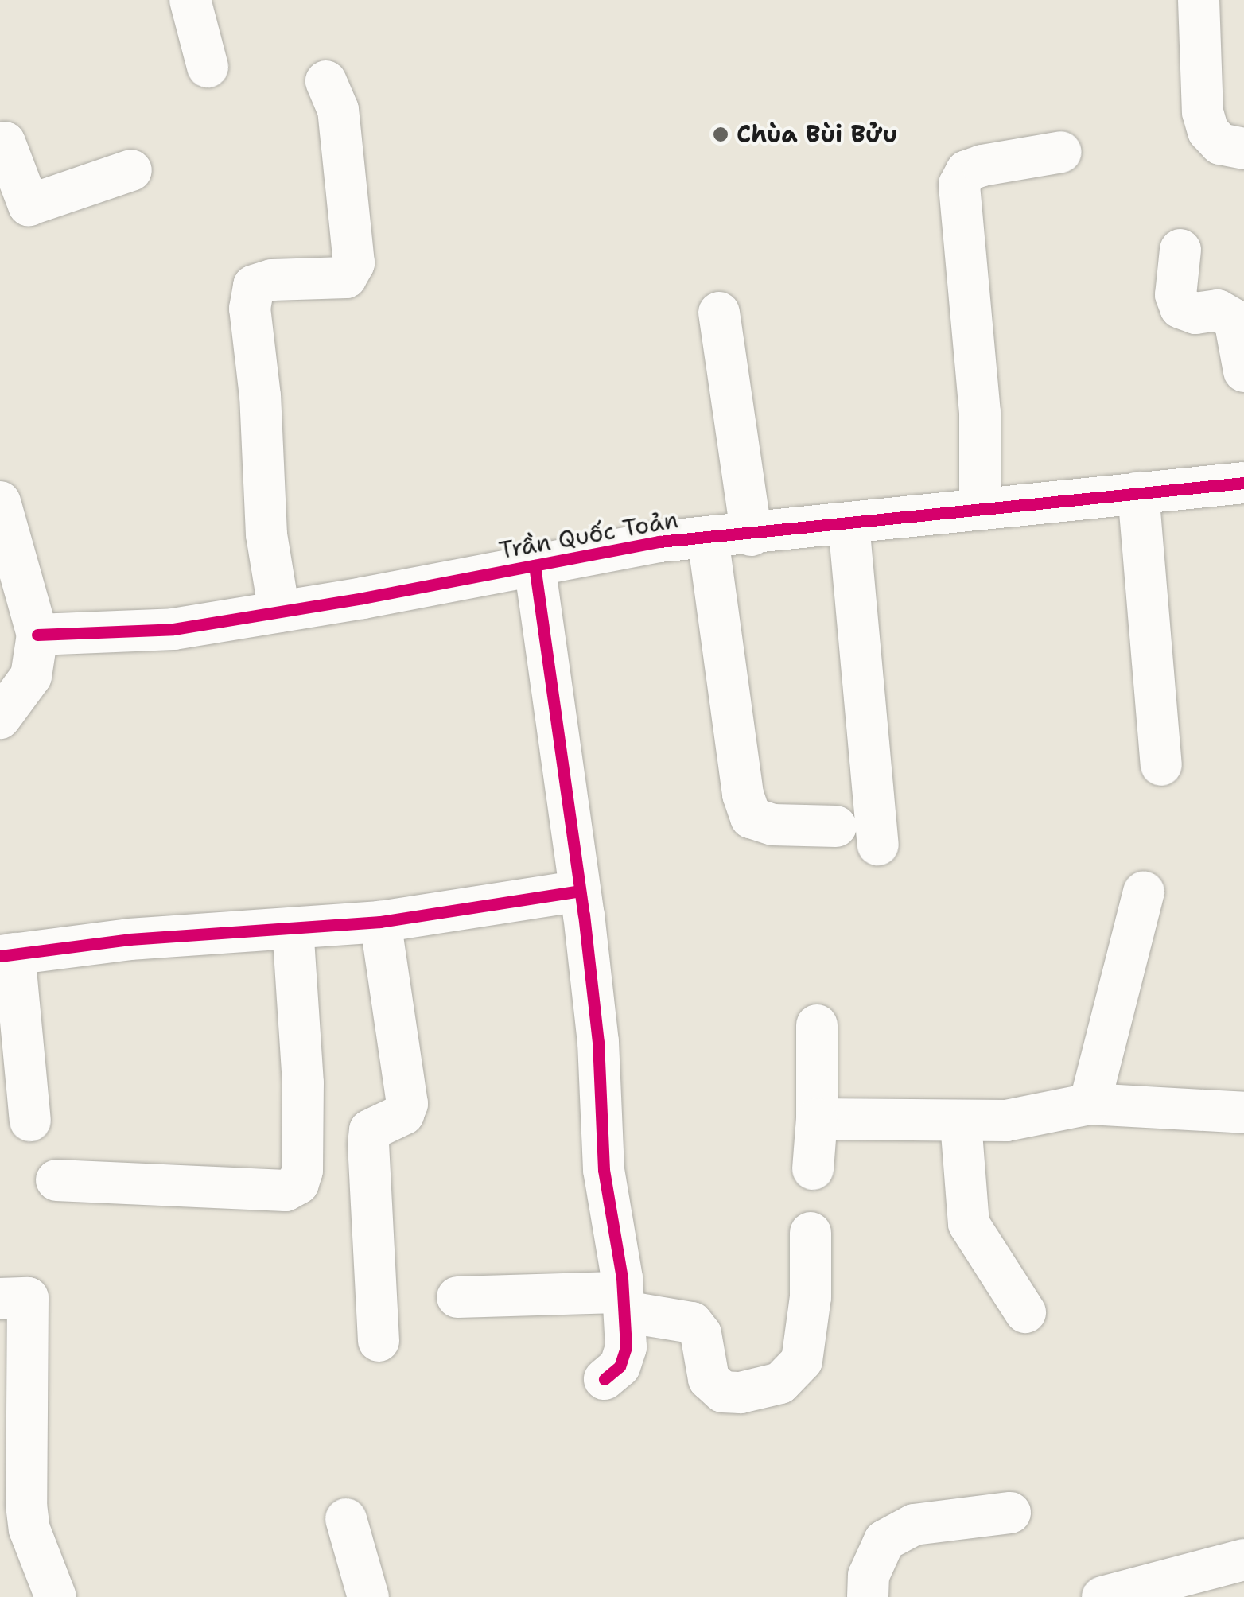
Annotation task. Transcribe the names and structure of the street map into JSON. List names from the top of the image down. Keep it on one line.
{"streets":{"street":["Trần Quốc Toản"]},"places":["Chùa Bùi Bửu"]}
